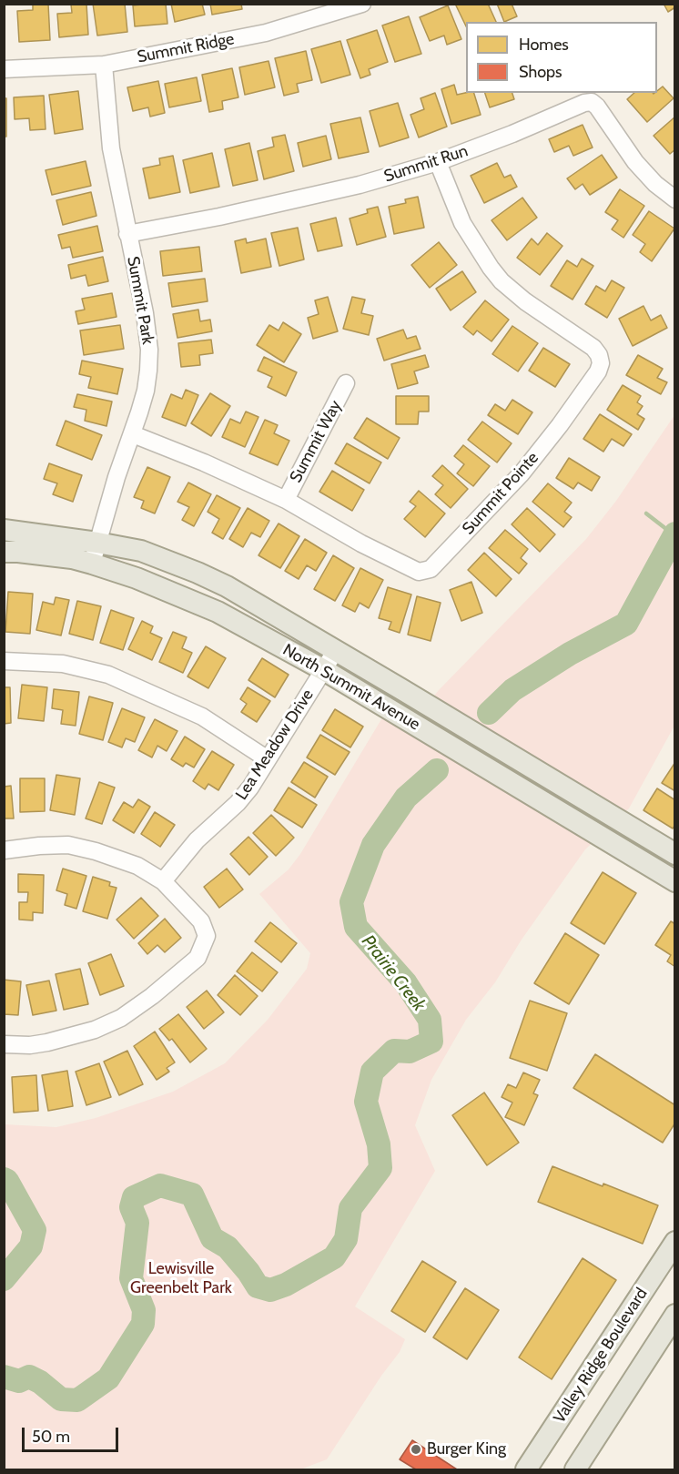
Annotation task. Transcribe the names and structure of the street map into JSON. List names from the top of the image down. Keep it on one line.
{"streets":{"main road":["North Summit Avenue","Valley Ridge Boulevard"],"street":["Summit Ridge","Summit Run","Summit Park","Summit Way","Summit Pointe","Lea Meadow Drive"]},"crossings":[["Summit Ridge","Summit Park"],["Summit Run","Summit Park"],["Summit Run","Summit Pointe"],["Summit Park","Summit Pointe"],["Summit Park","North Summit Avenue"],["Summit Way","Summit Pointe"],["North Summit Avenue","Lea Meadow Drive"]],"water":["Prairie Creek"],"parks":["Lewisville Greenbelt Park"],"places":["Burger King"],"legend":["Homes","Shops"],"scale_bar":"50 m"}
